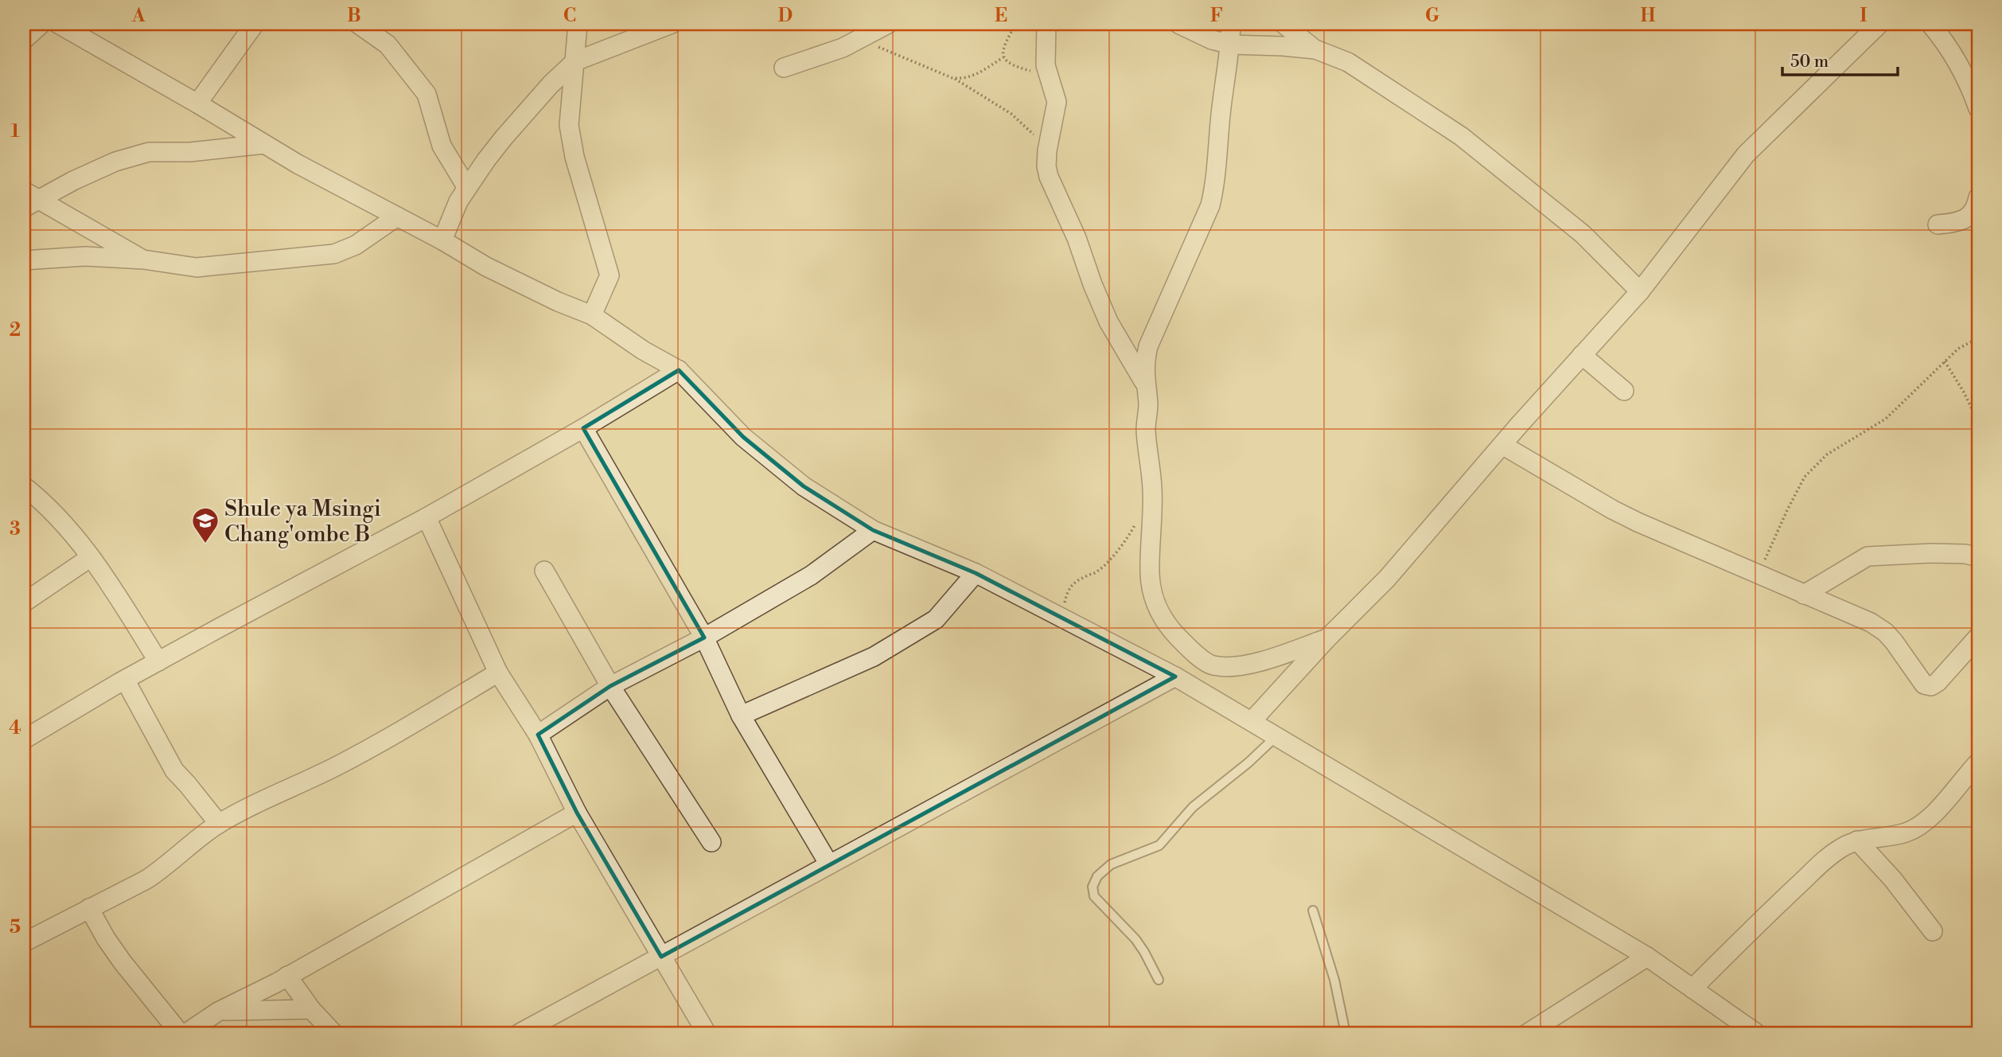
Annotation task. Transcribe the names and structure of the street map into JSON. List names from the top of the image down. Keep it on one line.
{"places":{"school or university":["Shule ya Msingi Chang'ombe B"]},"scale_bar":"50 m","grid":{"columns":["A","B","C","D","E","F","G","H","I"],"rows":["1","2","3","4","5"]}}
